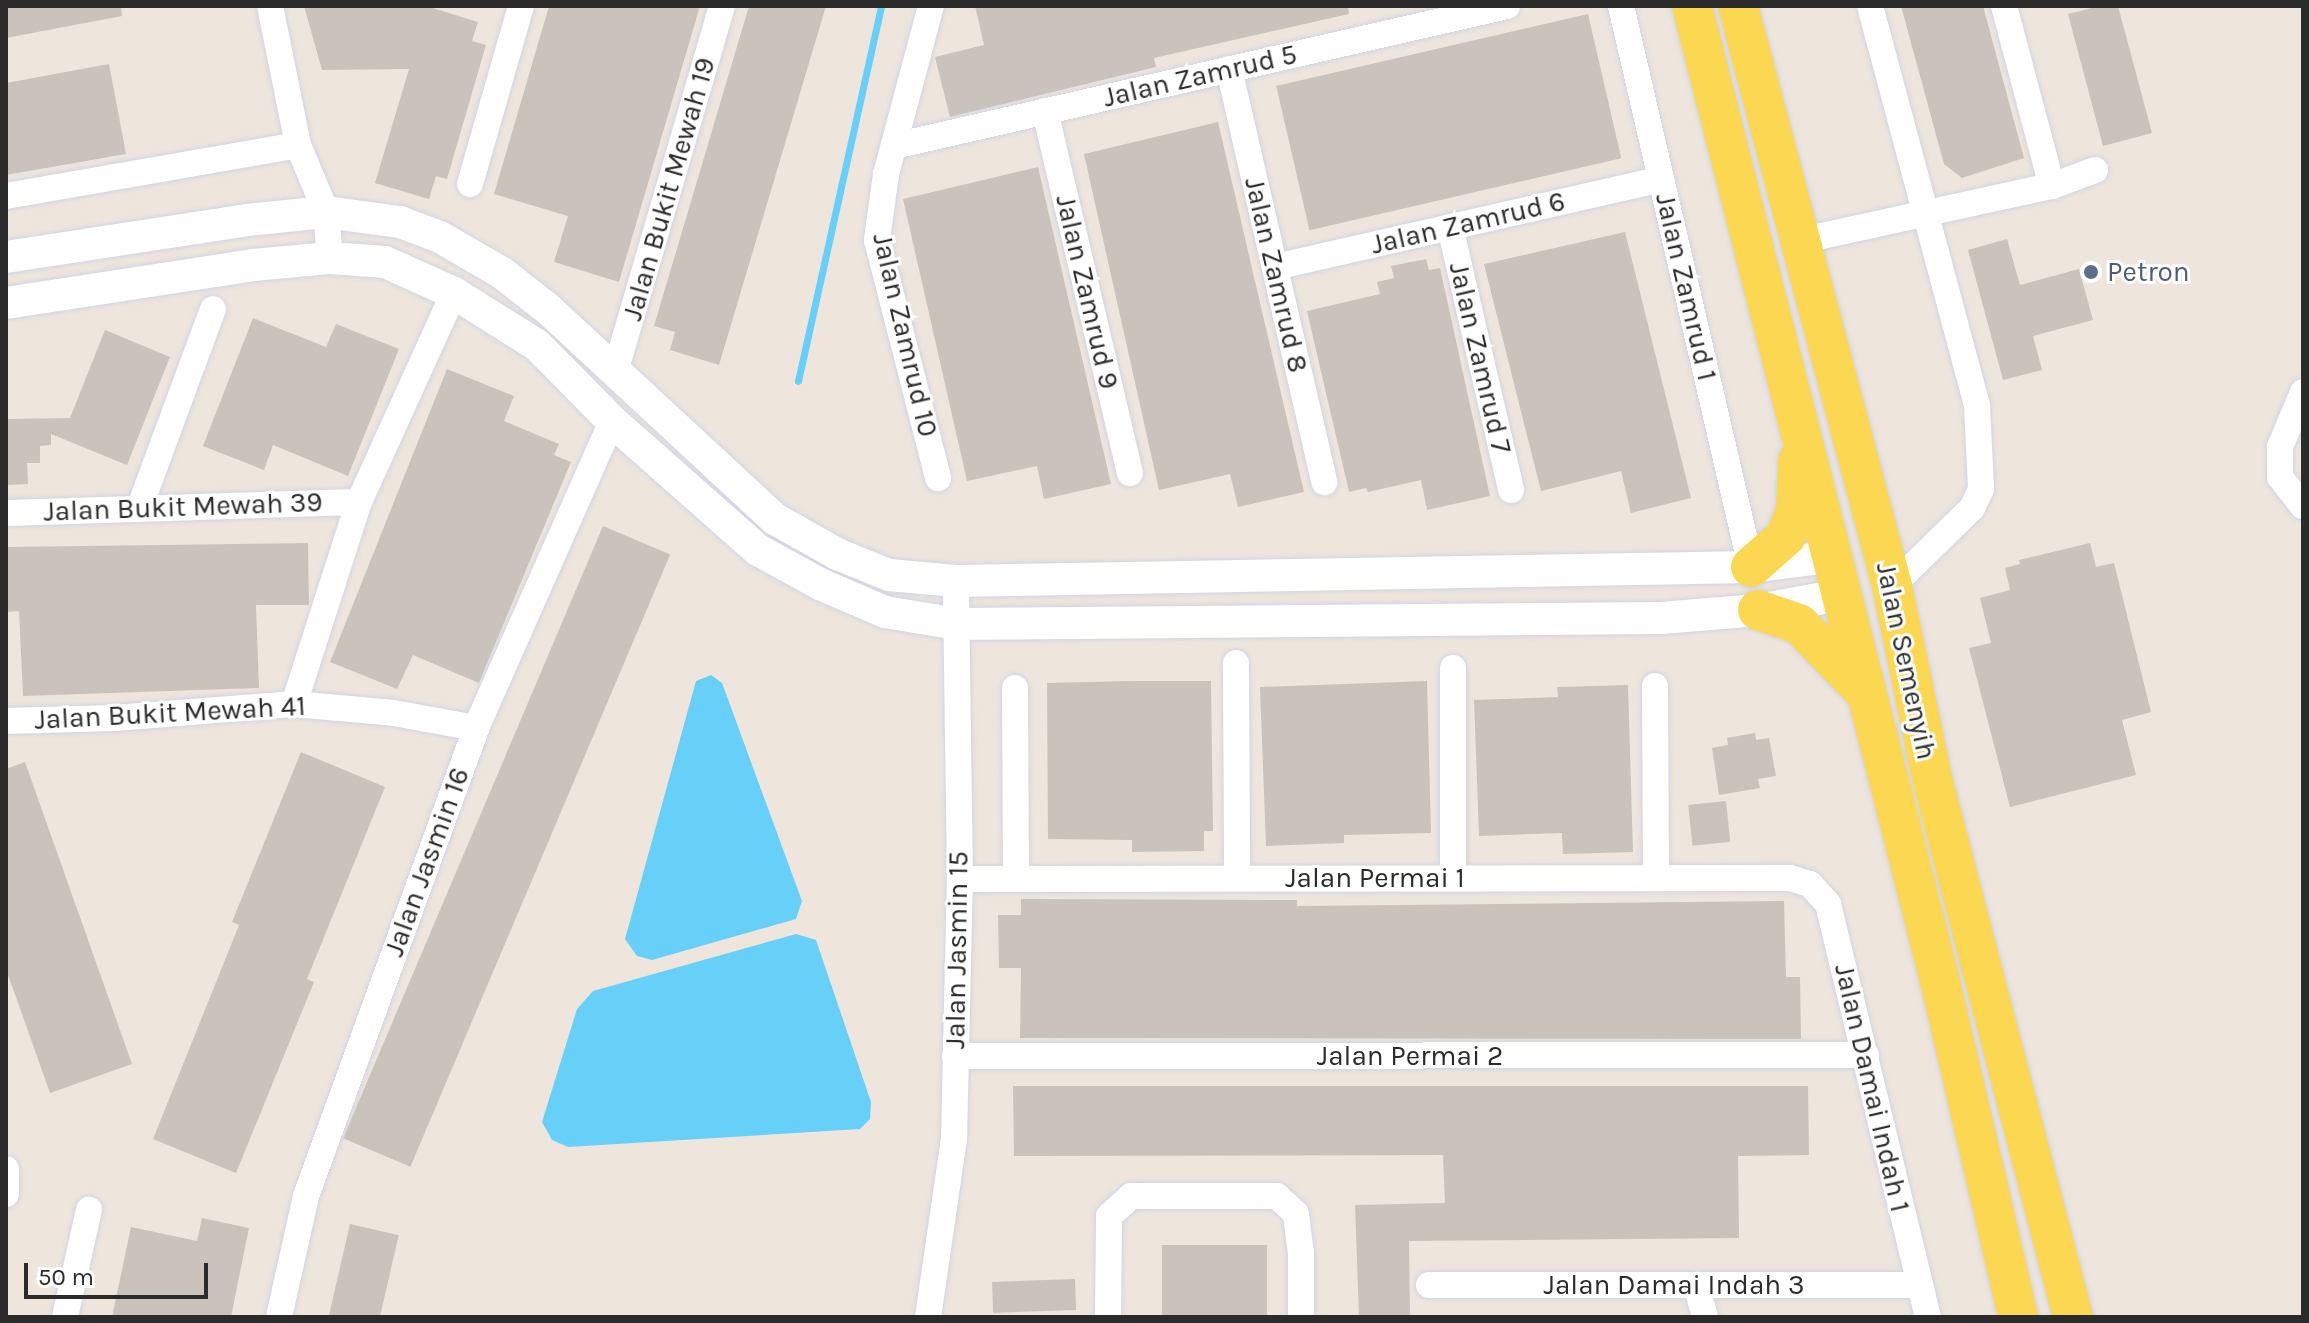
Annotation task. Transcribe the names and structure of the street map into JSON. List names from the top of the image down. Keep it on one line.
{"streets":{"main road":["Jalan Semenyih"],"street":["Jalan Zamrud 5","Jalan Bukit Mewah 19","Jalan Zamrud 6","Jalan Zamrud 8","Jalan Zamrud 1","Jalan Zamrud 9","Jalan Zamrud 10","Jalan Zamrud 7","Jalan Bukit Mewah 39","Jalan Bukit Mewah 41","Jalan Jasmin 16","Jalan Permai 1","Jalan Jasmin 15","Jalan Permai 2","Jalan Damai Indah 1","Jalan Damai Indah 3"]},"crossings":[["Jalan Zamrud 5","Jalan Zamrud 8"],["Jalan Zamrud 5","Jalan Zamrud 9"],["Jalan Zamrud 5","Jalan Zamrud 10"],["Jalan Zamrud 6","Jalan Zamrud 8"],["Jalan Zamrud 6","Jalan Zamrud 1"],["Jalan Zamrud 6","Jalan Zamrud 7"],["Jalan Bukit Mewah 41","Jalan Jasmin 16"],["Jalan Permai 1","Jalan Jasmin 15"],["Jalan Permai 1","Jalan Damai Indah 1"],["Jalan Jasmin 15","Jalan Permai 2"],["Jalan Permai 2","Jalan Damai Indah 1"],["Jalan Damai Indah 1","Jalan Damai Indah 3"]],"places":["Petron"],"scale_bar":"50 m"}
